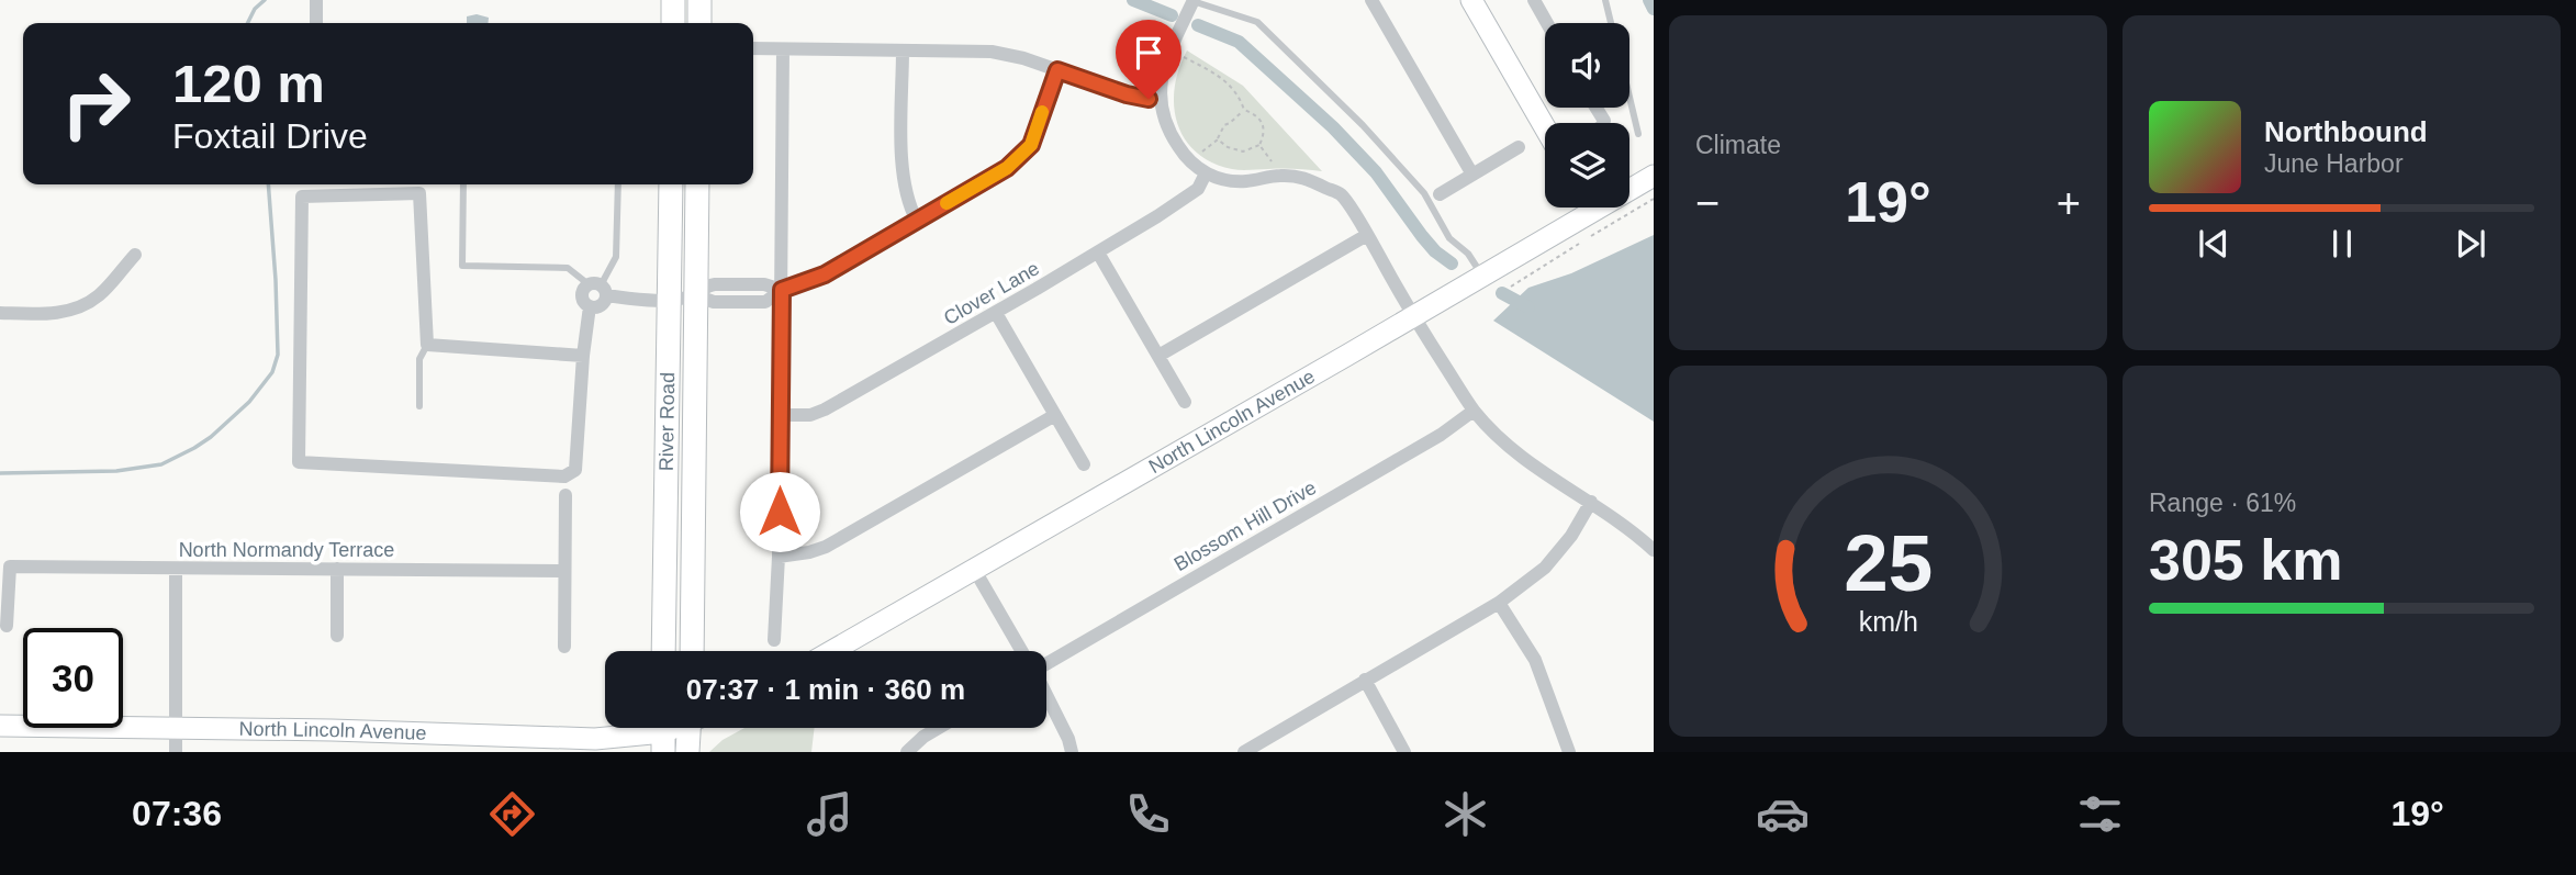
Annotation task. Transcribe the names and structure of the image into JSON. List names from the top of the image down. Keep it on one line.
{"streets":{"main road":["River Road","North Lincoln Avenue"],"street":["Clover Lane","Blossom Hill Drive","North Normandy Terrace"]},"page":{"tile":["Climate",["Range · 61%","305 km"]],"turn":["120 m","Foxtail Drive"],"song":["Northbound","June Harbor"],"heat":["−","19°","+"],"limit":"30","trip":"07:37 · 1 min · 360 m","tabs":["07:36","19°"],"gauge":["25","km/h"]}}
